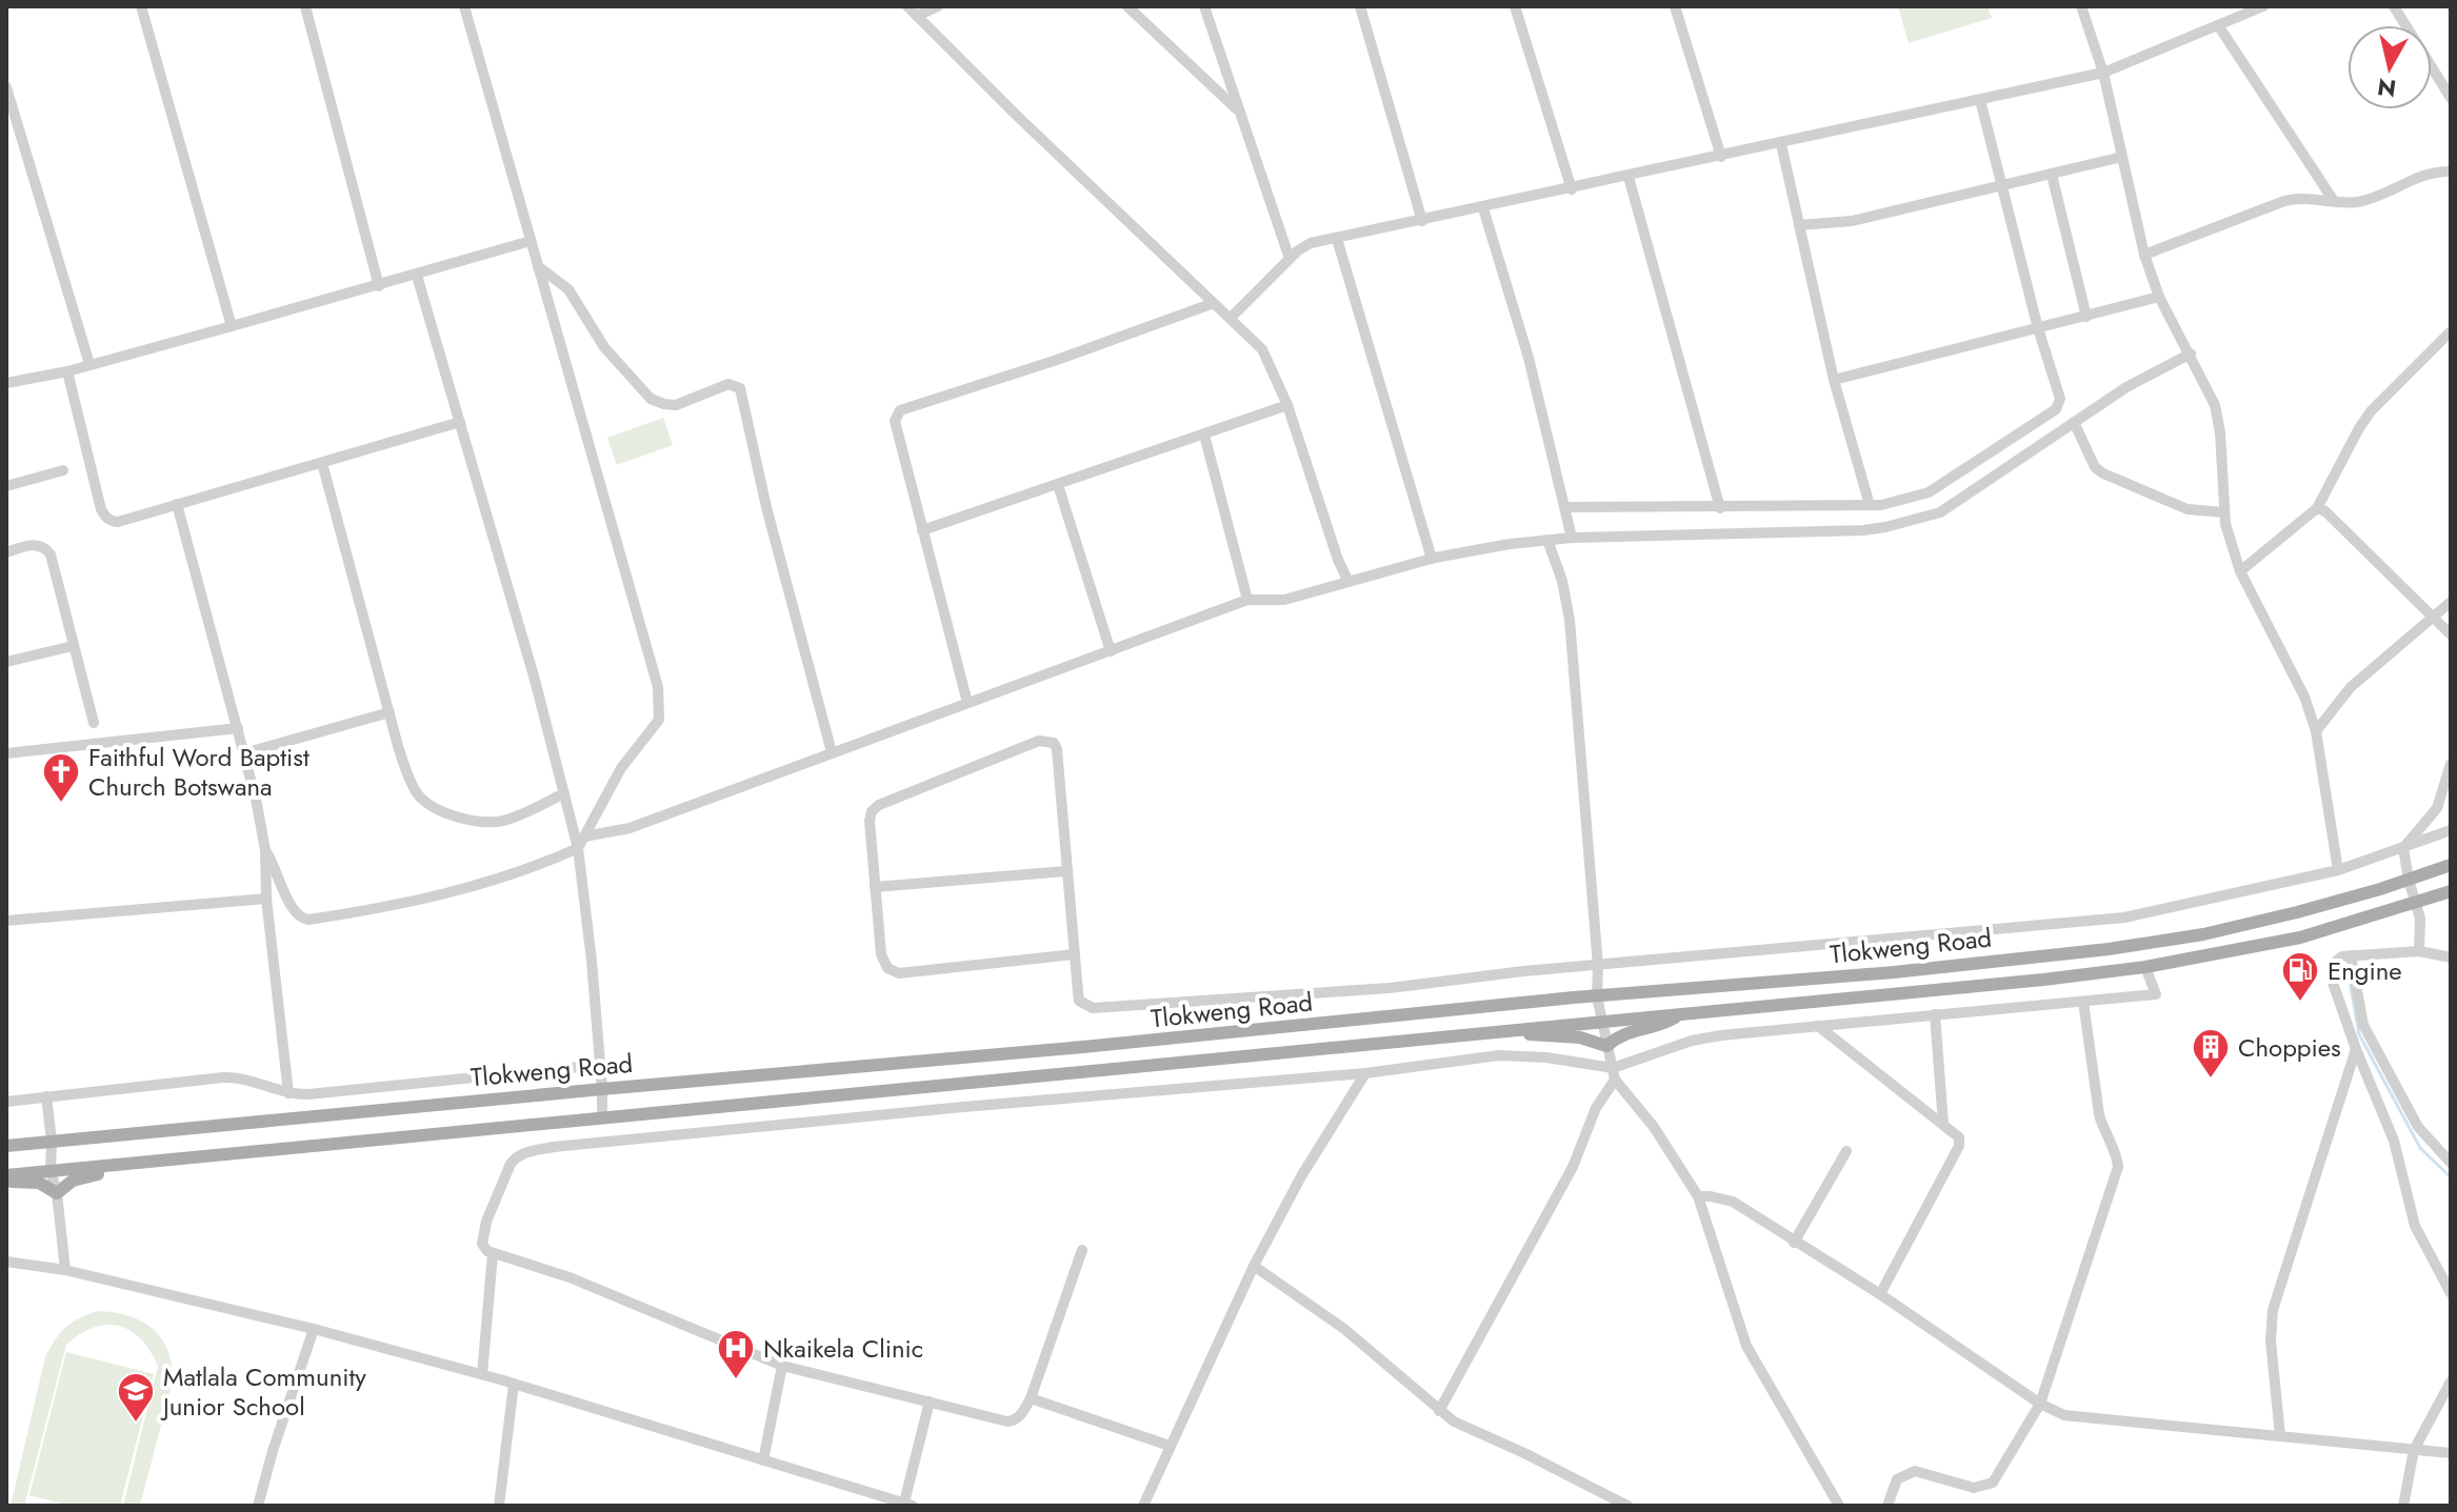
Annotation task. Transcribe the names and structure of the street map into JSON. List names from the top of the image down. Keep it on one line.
{"streets":{"main road":["Tlokweng Road"]},"places":{"church":["Faithful Word Baptist Church Botswana"],"fuel station":["Engine"],"building":["Choppies"],"hospital":["Nkaikela Clinic"],"school or university":["Matlala Community Junior School"]},"north":"bottom"}
